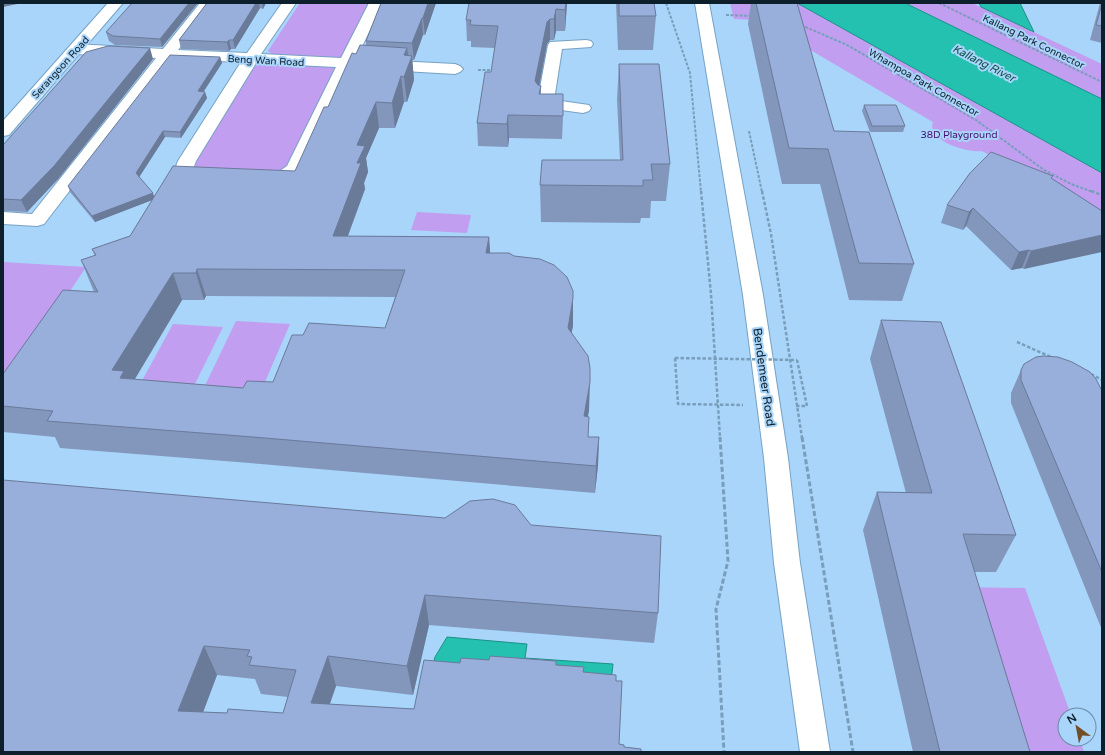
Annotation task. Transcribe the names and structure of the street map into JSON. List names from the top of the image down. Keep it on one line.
{"streets":{"main road":["Beng Wan Road","Serangoon Road","Bendemeer Road"],"path":["Kallang Park Connector","Whampoa Park Connector"]},"crossings":[["Beng Wan Road","Serangoon Road"]],"water":["Kallang River"],"parks":["38D Playground"],"north":"top left"}
